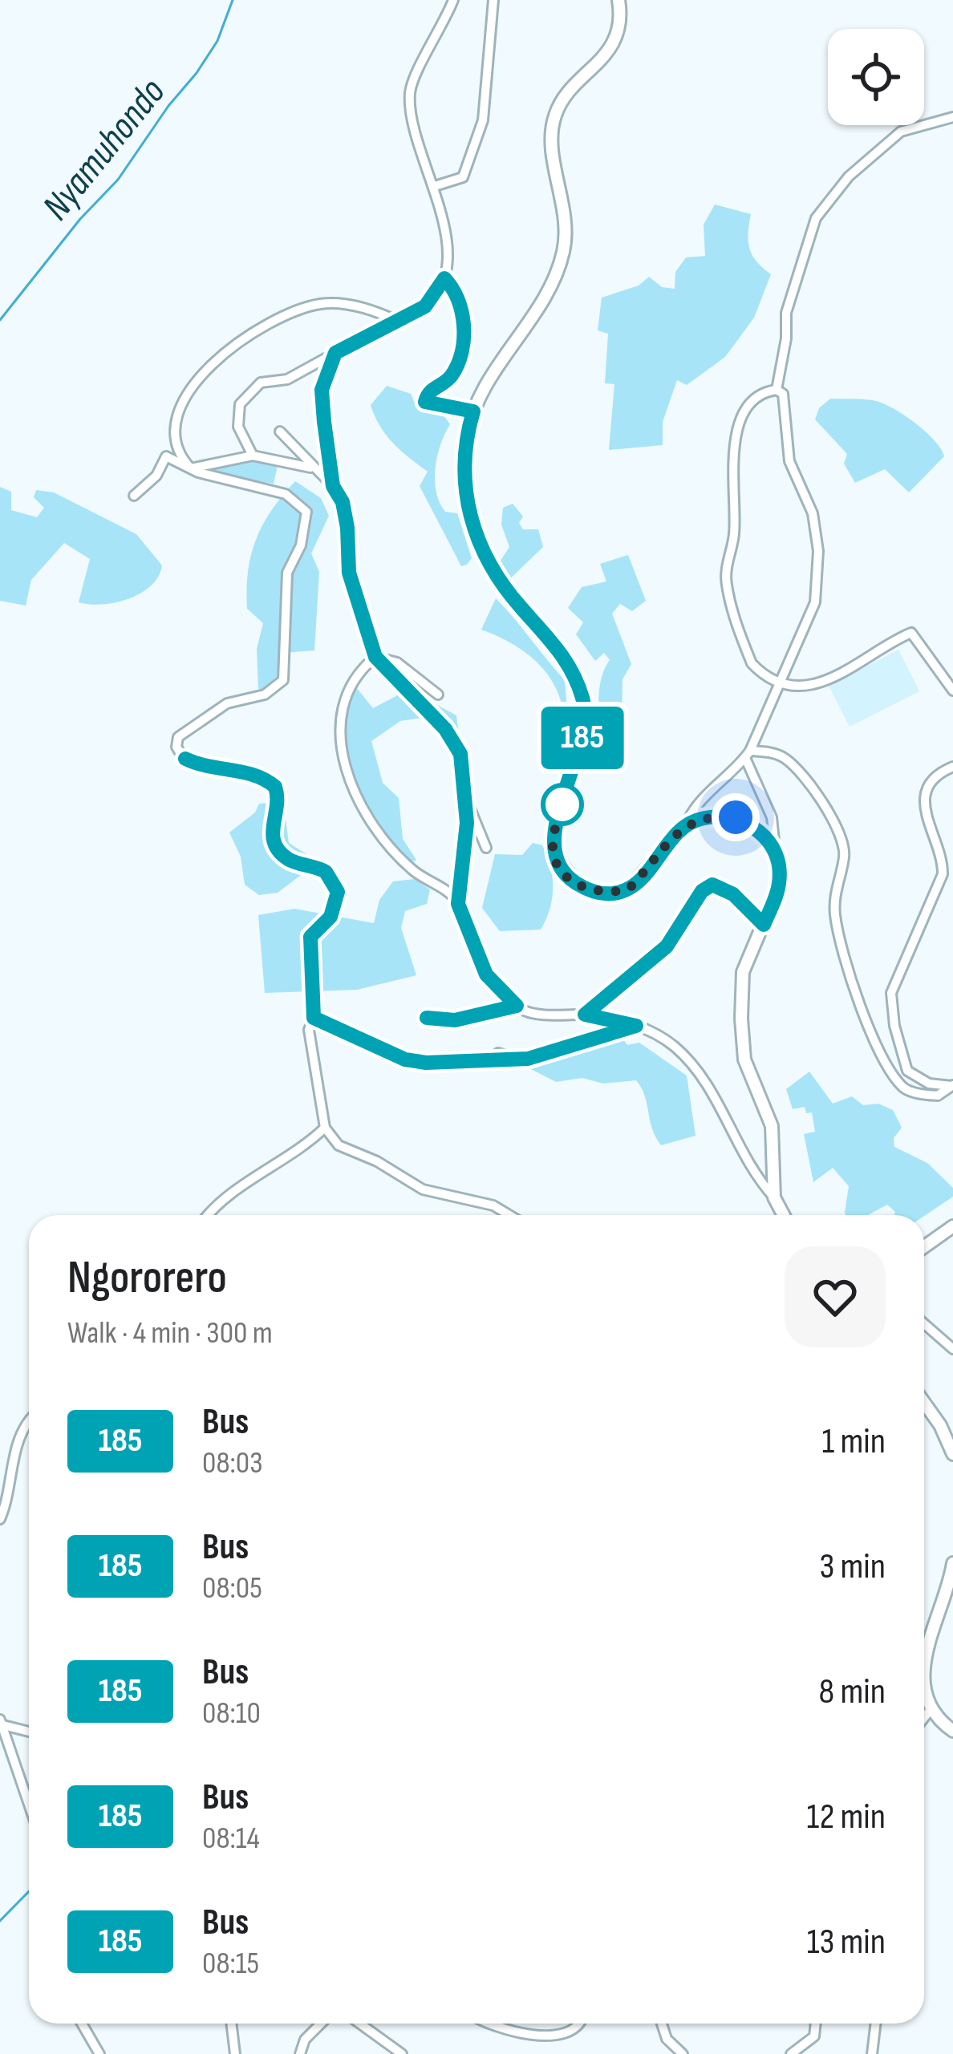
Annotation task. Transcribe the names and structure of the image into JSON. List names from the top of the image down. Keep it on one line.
{"water":["Nyamuhondo"],"lines":["bus line 185"],"page":{"on_map":"185","heading":["Ngororero","Walk · 4 min · 300 m"],"list":[{"mark":"185","name":"Bus","note":"08:03","value":"1 min"},{"mark":"185","name":"Bus","note":"08:05","value":"3 min"},{"mark":"185","name":"Bus","note":"08:10","value":"8 min"},{"mark":"185","name":"Bus","note":"08:14","value":"12 min"},{"mark":"185","name":"Bus","note":"08:15","value":"13 min"}]}}
